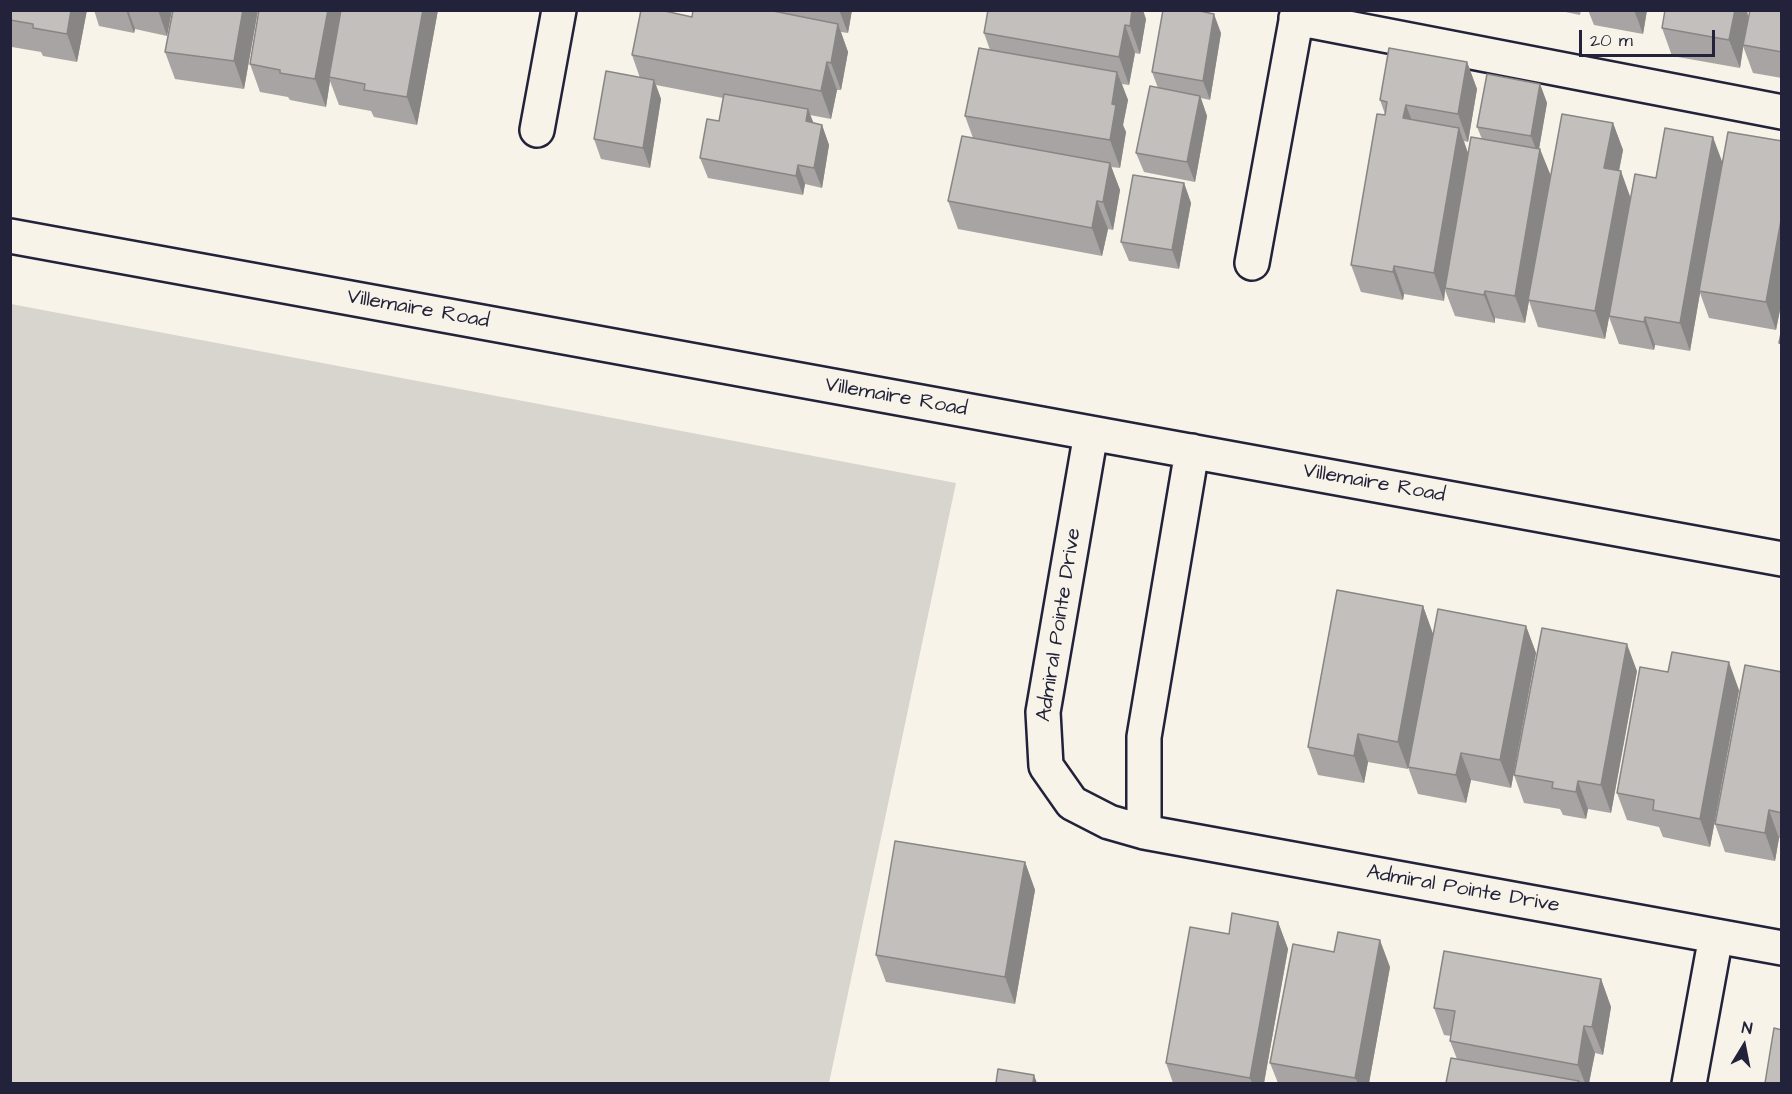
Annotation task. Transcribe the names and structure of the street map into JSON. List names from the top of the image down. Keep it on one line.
{"streets":{"street":["Villemaire Road","Admiral Pointe Drive"]},"crossings":[["Villemaire Road","Admiral Pointe Drive"]],"scale_bar":"20 m","north":"top"}
